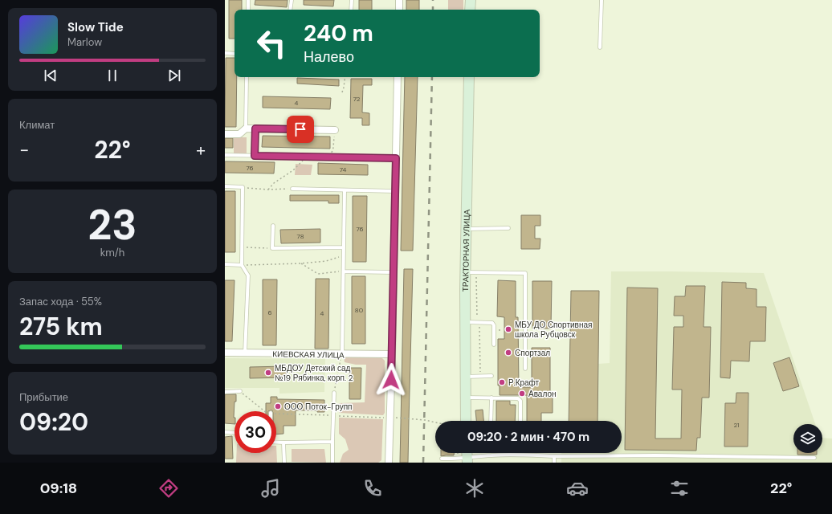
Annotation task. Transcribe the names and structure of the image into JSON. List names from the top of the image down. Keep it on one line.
{"streets":{"street":["ТРАКТОРНАЯ УЛИЦА","КИЕВСКАЯ УЛИЦА"]},"places":["МБУ ДО Спортивная школа Рубцовск","Спортзал","МБДОУ Детский сад №19 Рябинка, корп. 2","Р.Крафт","Авалон","ООО Поток-Групп"],"house_numbers":["72","4","76","74","76","78","80","6","4","21"],"page":{"turn":["240 m","Налево"],"song":["Slow Tide","Marlow"],"tile":["Климат",["23","km/h"],["Запас хода · 55%","275 km"],["Прибытие","09:20"]],"heat":["−","22°","+"],"limit":"30","trip":"09:20 · 2 мин · 470 m","tabs":["09:18","22°"]}}
